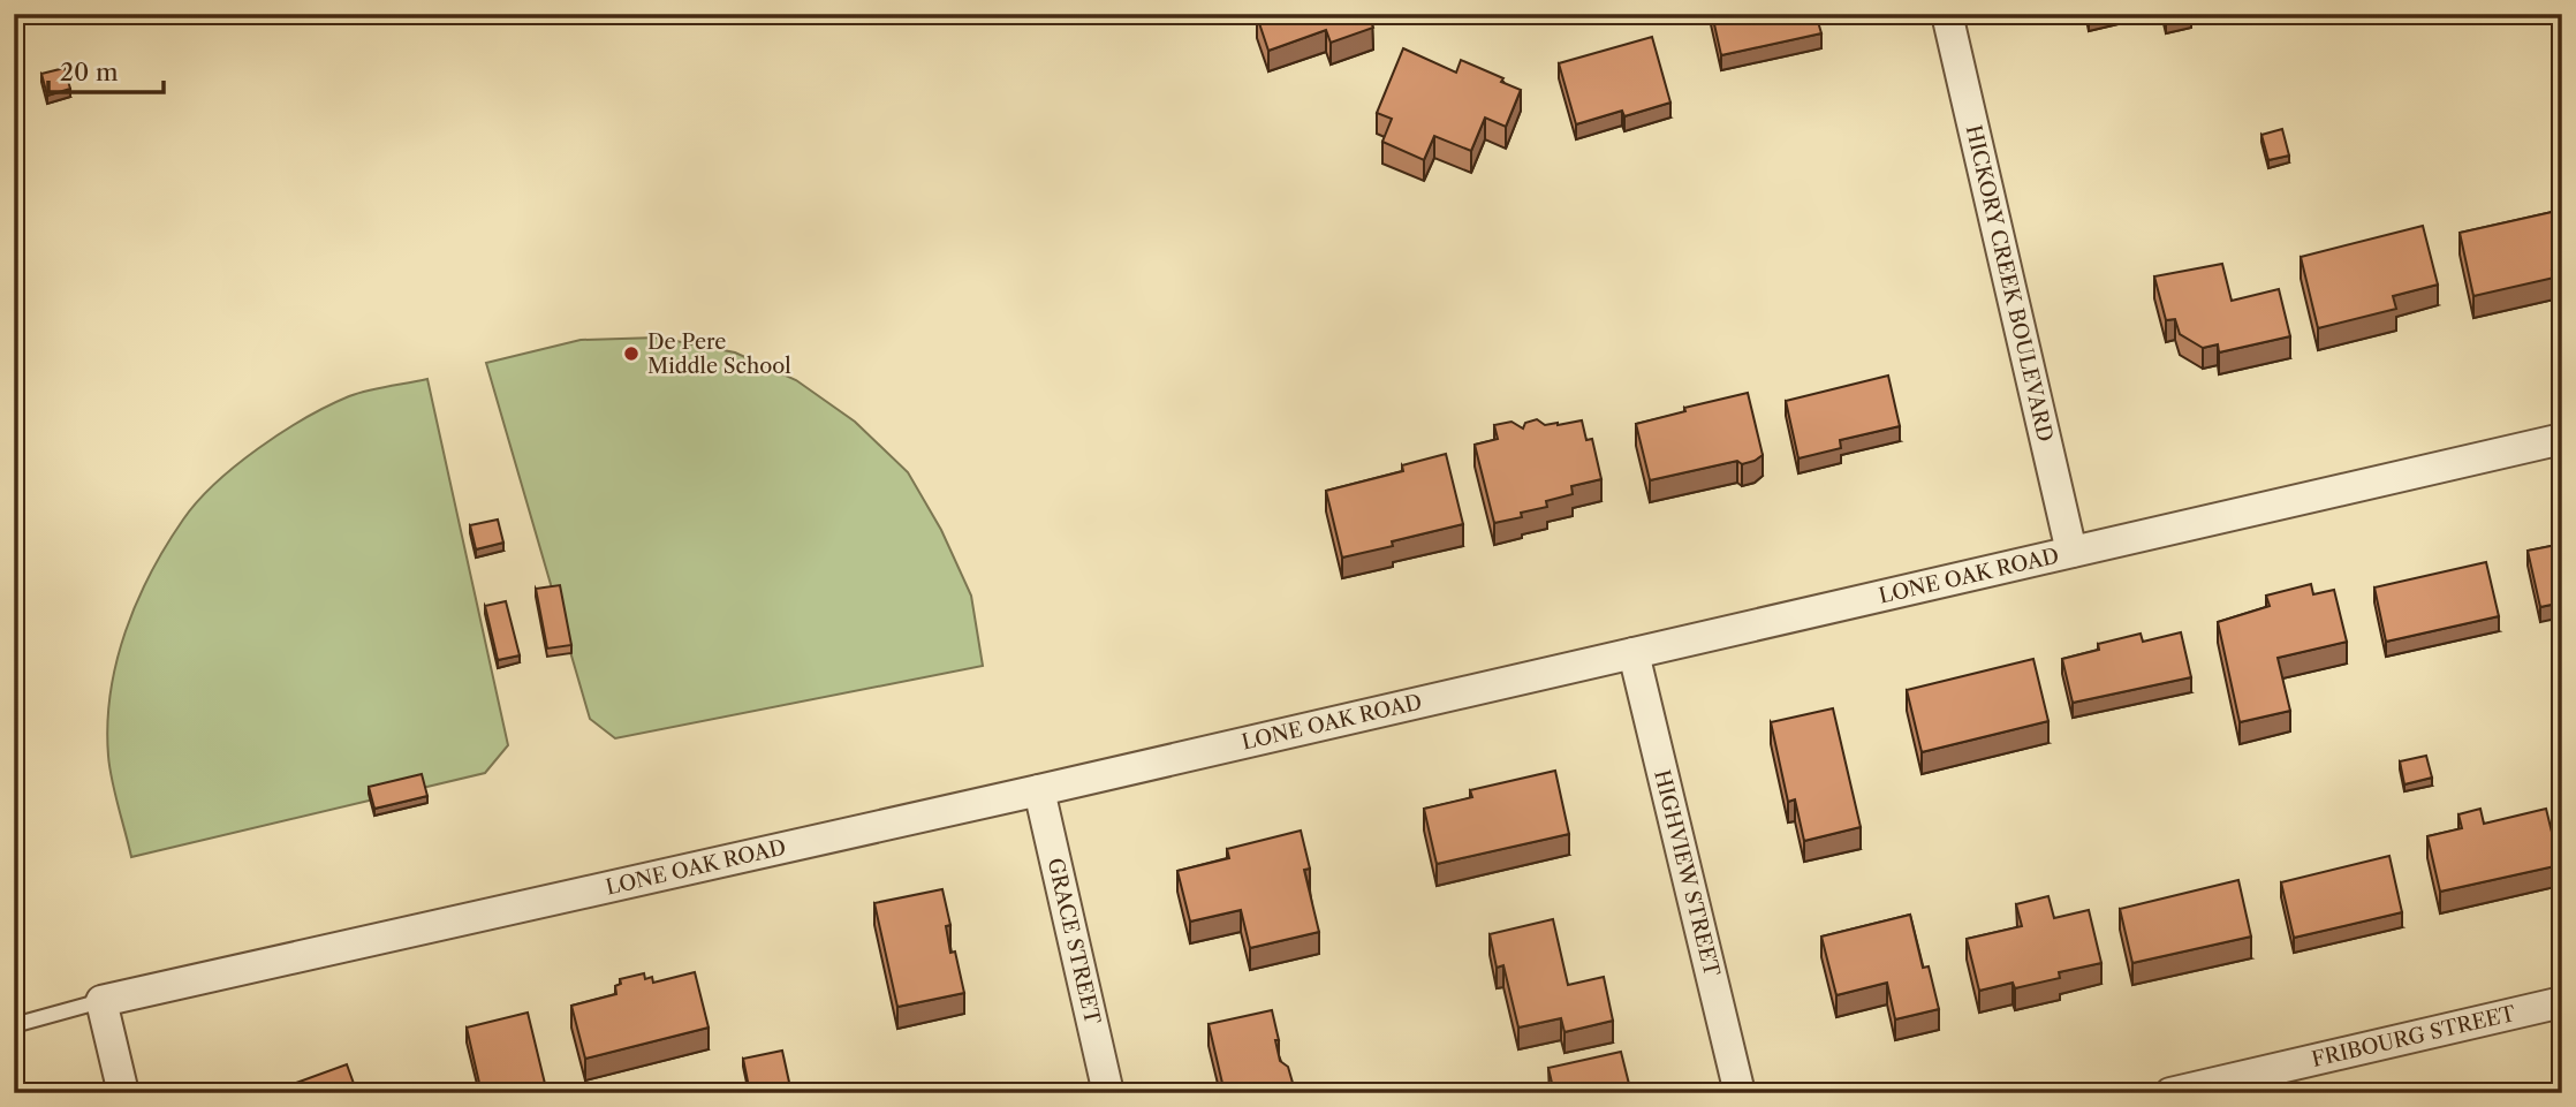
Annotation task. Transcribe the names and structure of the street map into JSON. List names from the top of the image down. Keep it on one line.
{"streets":{"street":["HICKORY CREEK BOULEVARD","LONE OAK ROAD","HIGHVIEW STREET","GRACE STREET","FRIBOURG STREET"]},"crossings":[["HICKORY CREEK BOULEVARD","LONE OAK ROAD"],["LONE OAK ROAD","HIGHVIEW STREET"],["LONE OAK ROAD","GRACE STREET"]],"places":["De Pere Middle School"],"scale_bar":"20 m"}
